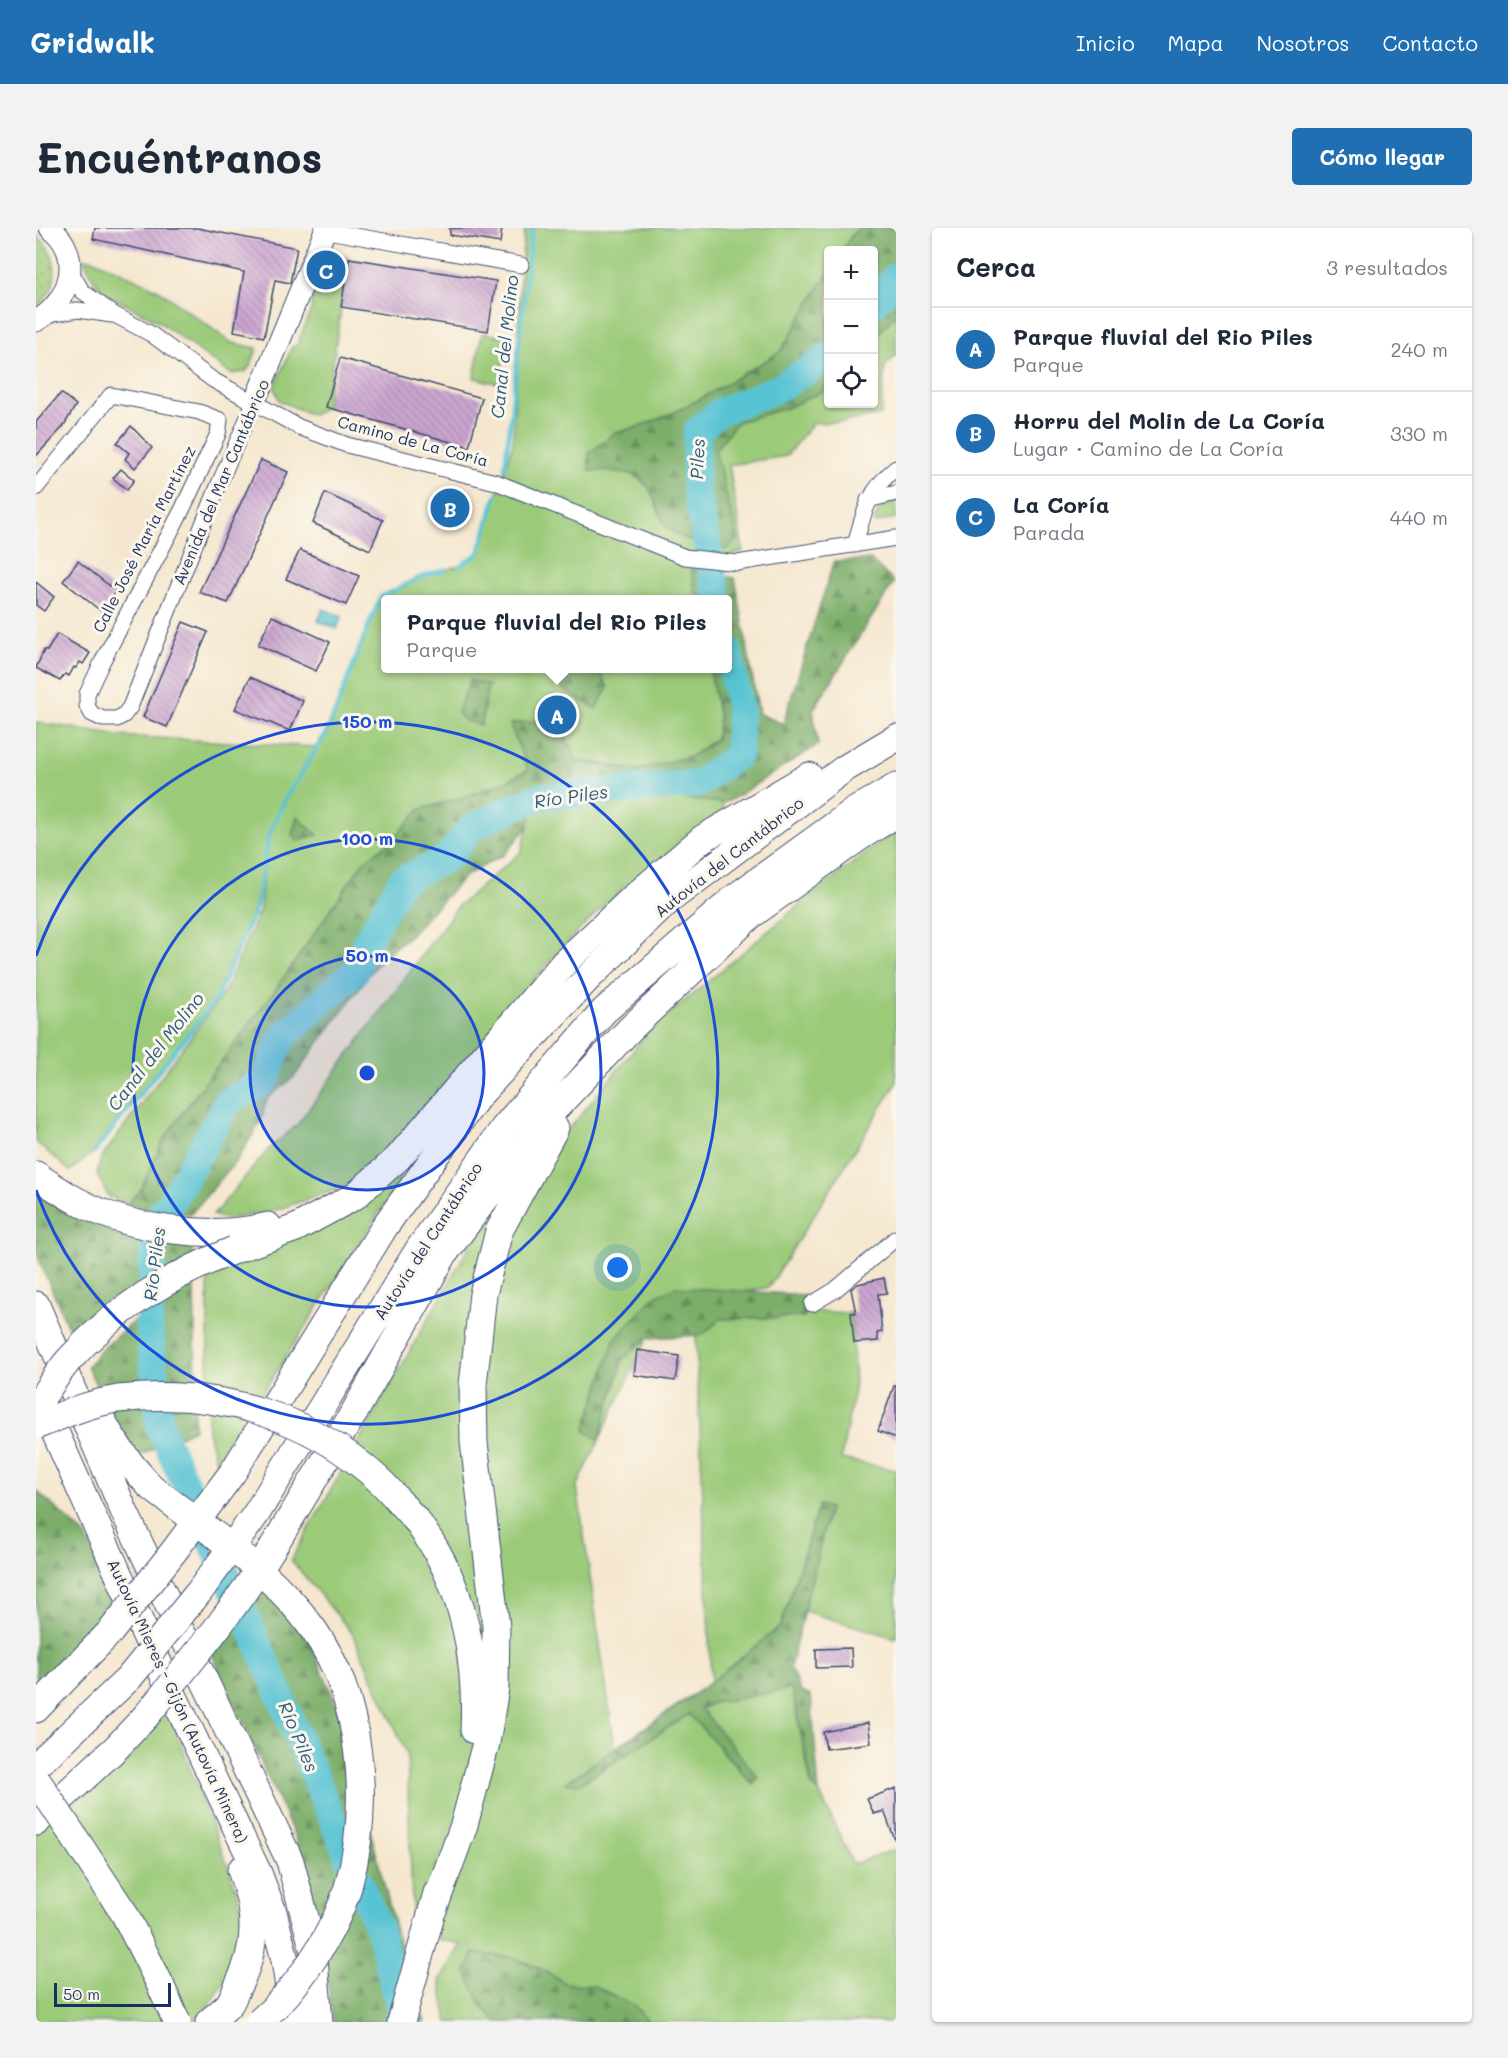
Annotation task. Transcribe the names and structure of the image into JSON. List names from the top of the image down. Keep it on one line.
{"streets":{"highway":["Autovía del Cantábrico","Autovía Mieres - Gijón (Autovía Minera)"],"street":["Camino de La Coría","Avenida del Mar Cantábrico","Calle José María Martínez"]},"crossings":[["Camino de La Coría","Avenida del Mar Cantábrico"],["Avenida del Mar Cantábrico","Calle José María Martínez"]],"water":["Canal del Molino","Piles","Río Piles"],"scale_bar":"50 m","page":{"header":"Gridwalk","nav":["Inicio","Mapa","Nosotros","Contacto"],"buttons":"Cómo llegar","title":"Encuéntranos","heading":["Cerca","3 resultados"],"map_buttons":["+","−"],"pins":["C","B","A"],"list":[{"mark":"A","name":"Parque fluvial del Rio Piles","note":"Parque","value":"240 m"},{"mark":"B","name":"Horru del Molin de La Coría","note":"Lugar · Camino de La Coría","value":"330 m"},{"mark":"C","name":"La Coría","note":"Parada","value":"440 m"}],"popup":["Parque fluvial del Rio Piles","Parque"],"scale":"50 m"},"rings":["150 m","100 m","50 m"]}
